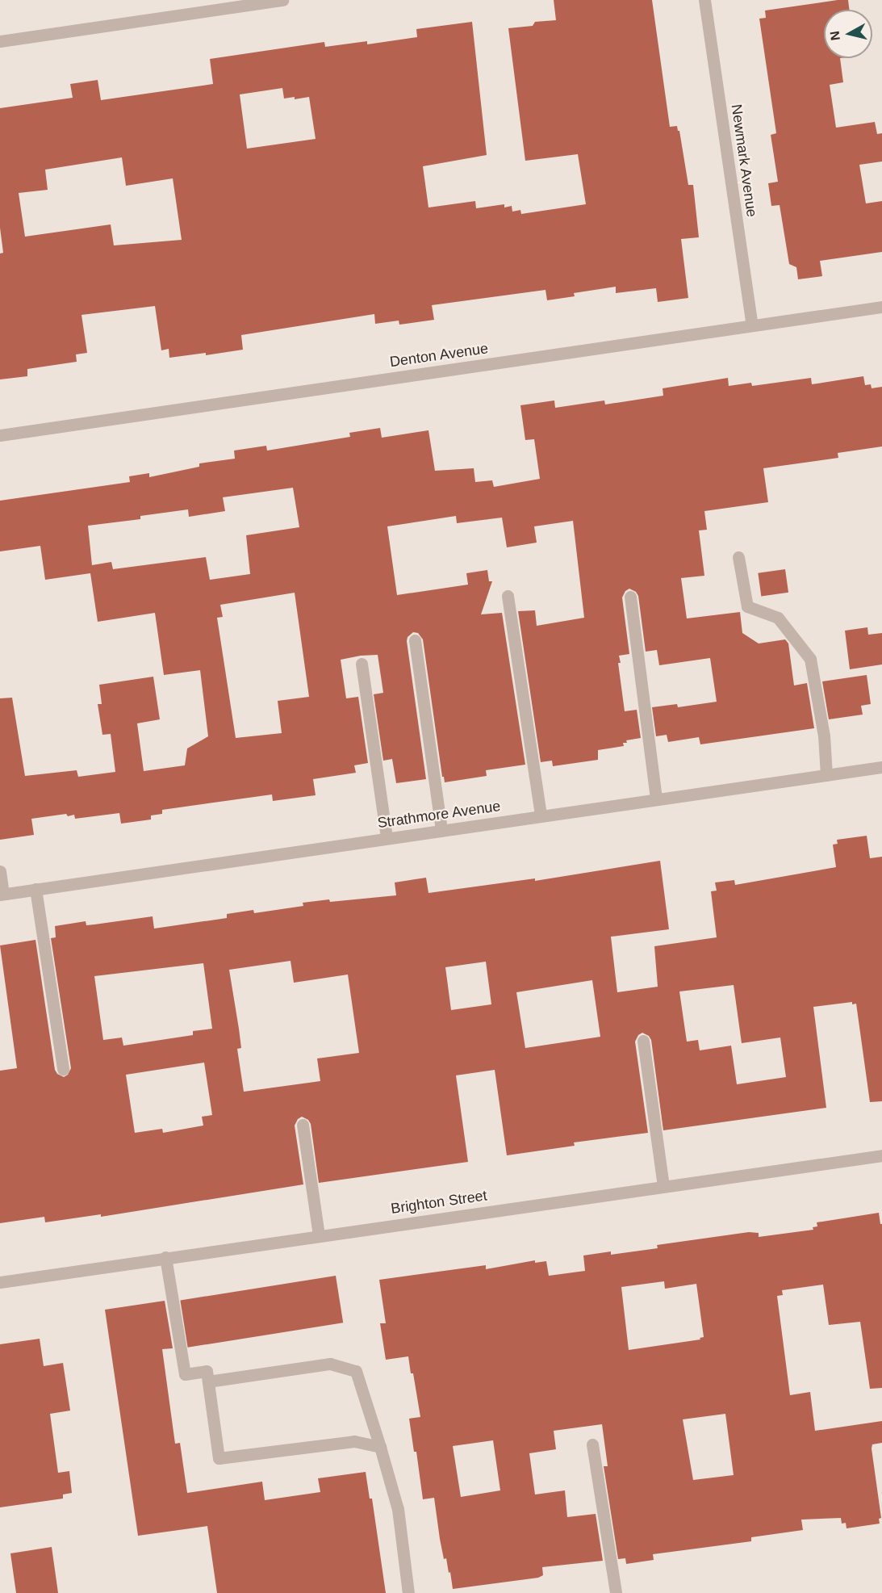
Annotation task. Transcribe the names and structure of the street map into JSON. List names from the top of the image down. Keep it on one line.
{"streets":{"street":["Newmark Avenue","Denton Avenue","Strathmore Avenue","Brighton Street"]},"crossings":[["Newmark Avenue","Denton Avenue"]],"north":"left"}
